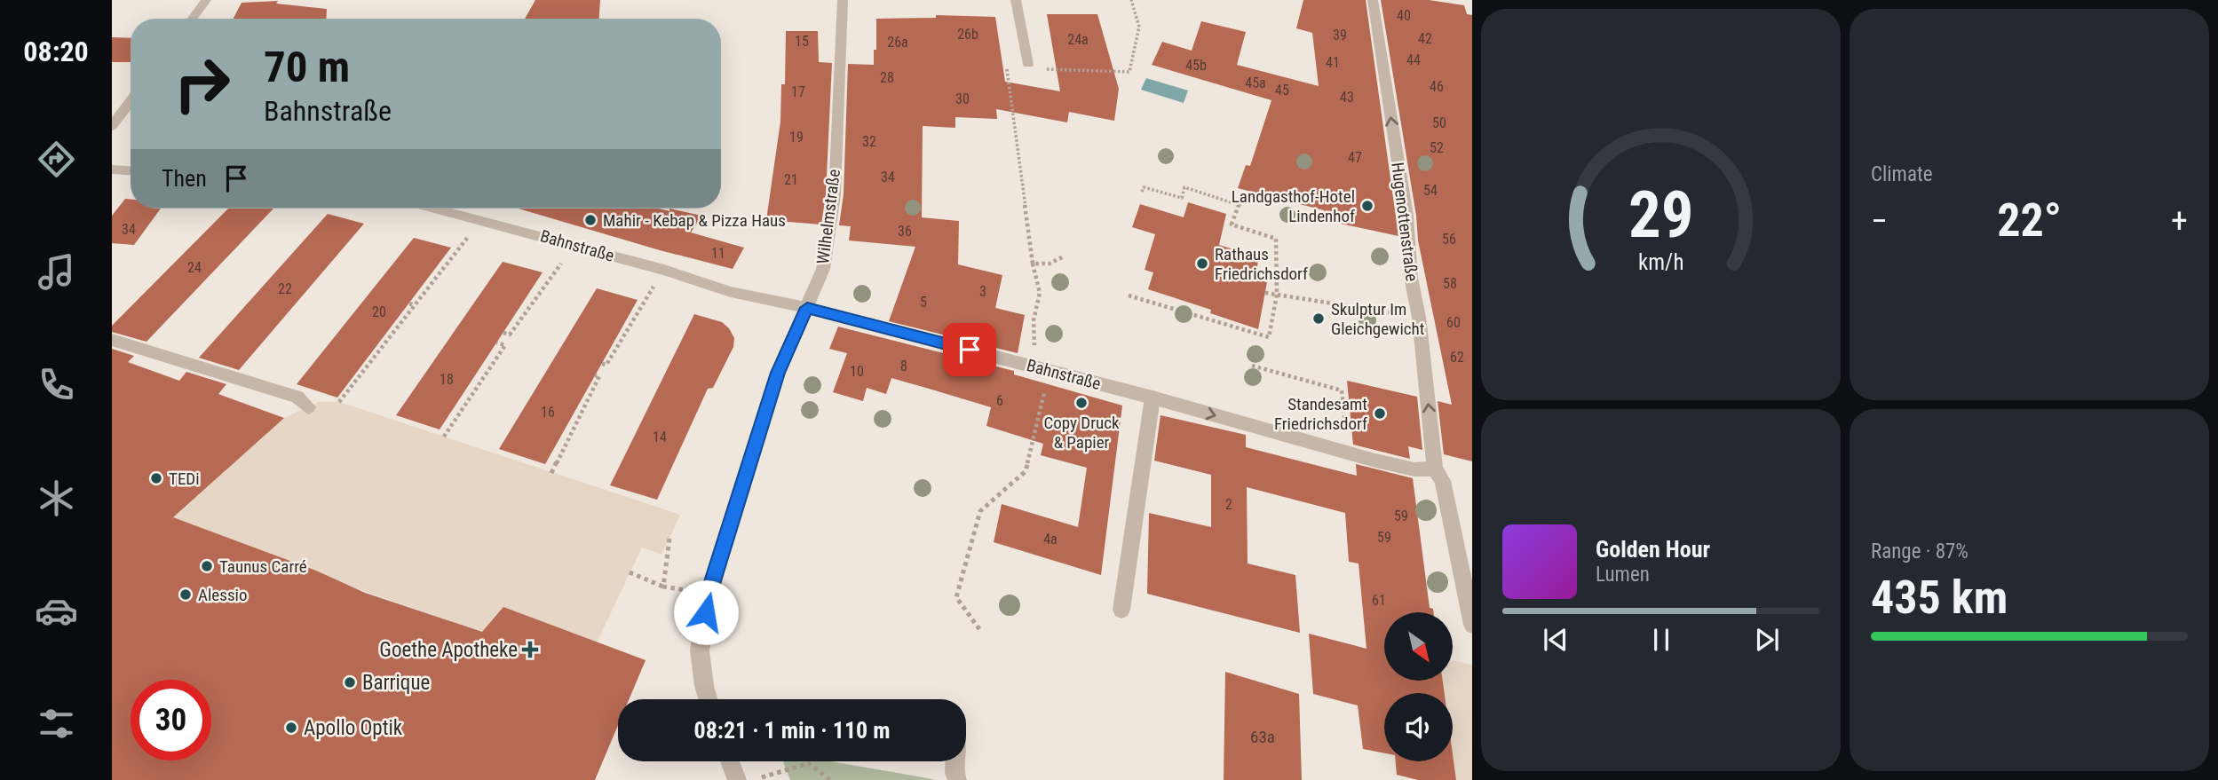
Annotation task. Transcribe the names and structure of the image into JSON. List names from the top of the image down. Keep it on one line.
{"streets":{"street":["Wilhelmstraße","Hugenottenstraße","Bahnstraße"]},"crossings":[["Wilhelmstraße","Bahnstraße"],["Hugenottenstraße","Bahnstraße"]],"one_way":["Hugenottenstraße"],"places":{"other":["Landgasthof-Hotel Lindenhof","Mahir - Kebap & Pizza Haus","Rathaus Friedrichsdorf","Skulptur Im Gleichgewicht","Copy Druck & Papier","Standesamt Friedrichsdorf","TEDi","Taunus Carré","Alessio","Barrique","Apollo Optik"],"health":["Goethe Apotheke"]},"house_numbers":["40","26b","39","42","24a","15","26a","44","41","45b","28","45a","46","45","17","43","30","50","19","32","52","47","34","21","54","34","36","56","11","24","58","22","3","5","20","60","62","8","10","18","6","16","14","2","59","59","4a","61","63a"],"north":"bottom right","page":{"tabs":"08:20","tile":["Climate",["Range · 87%","435 km"]],"turn":["70 m","Bahnstraße"],"then":"Then","heat":["−","22°","+"],"song":["Golden Hour","Lumen"],"limit":"30","trip":"08:21 · 1 min · 110 m","gauge":["29","km/h"]}}
